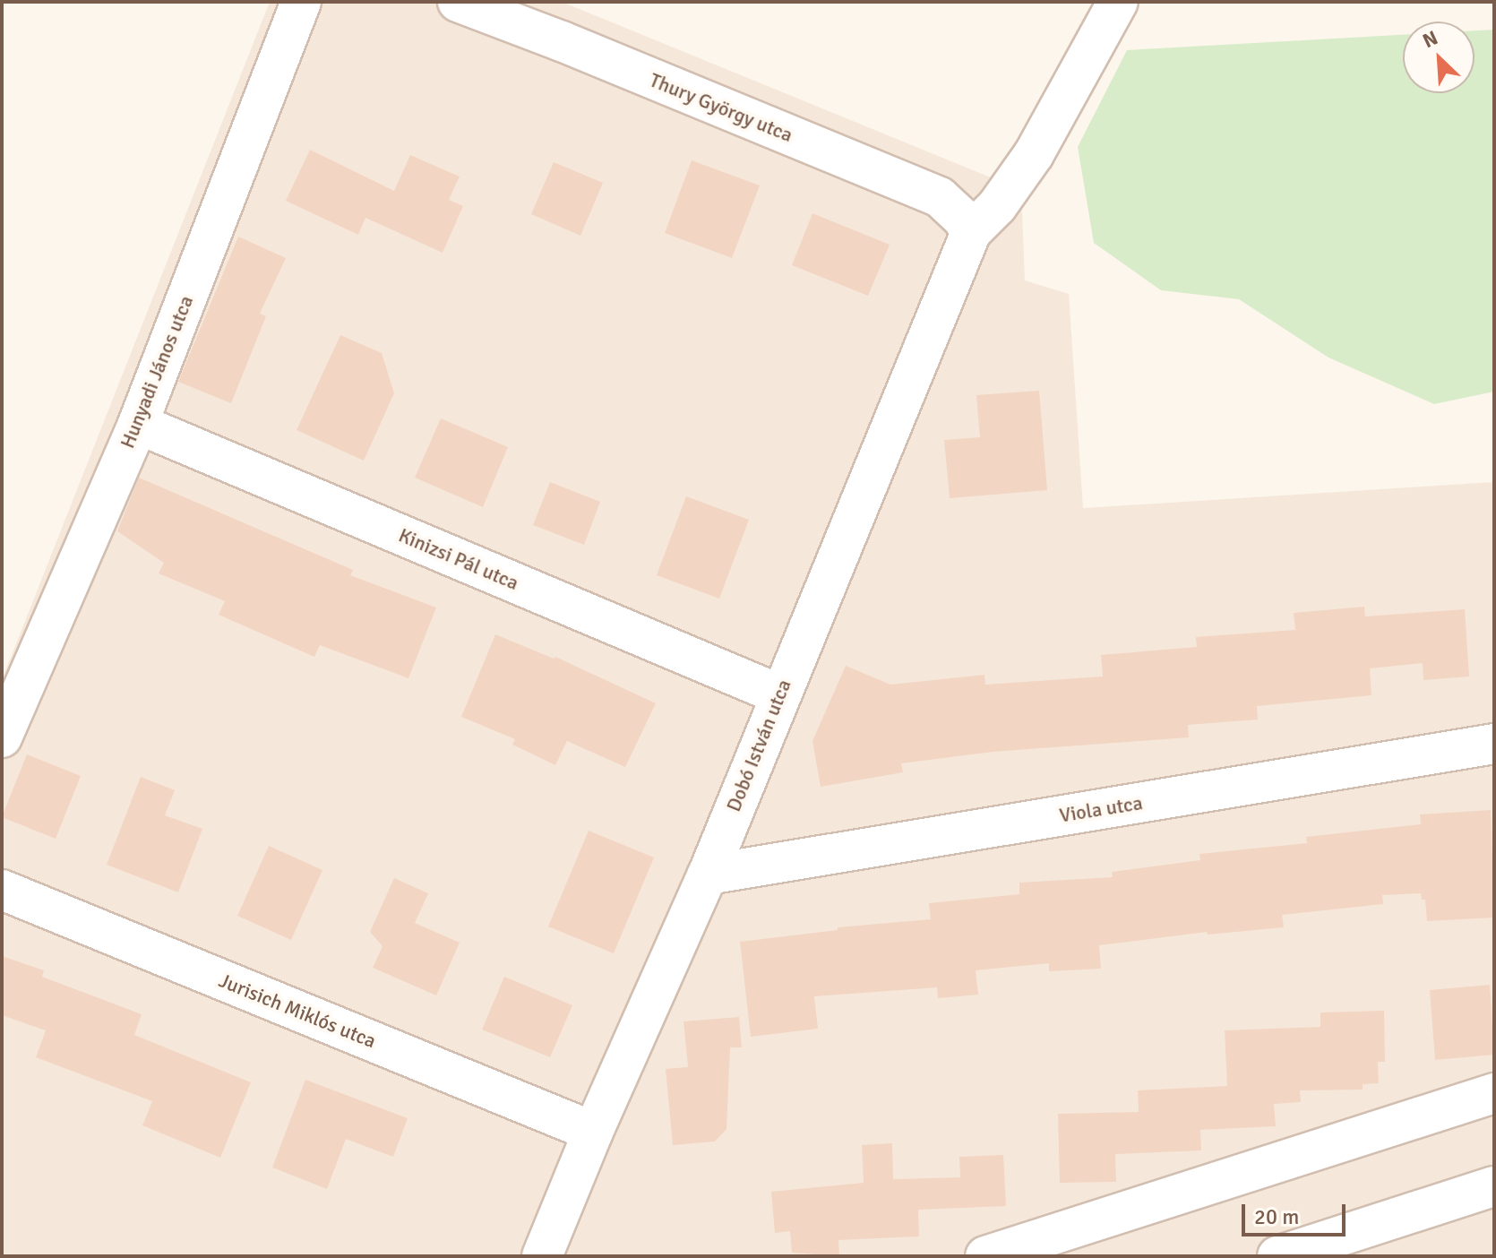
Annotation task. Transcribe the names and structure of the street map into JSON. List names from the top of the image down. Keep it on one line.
{"streets":{"street":["Thury György utca","Hunyadi János utca","Kinizsi Pál utca","Dobó István utca","Viola utca","Jurisich Miklós utca"]},"crossings":[["Thury György utca","Dobó István utca"],["Hunyadi János utca","Kinizsi Pál utca"],["Kinizsi Pál utca","Dobó István utca"],["Dobó István utca","Viola utca"],["Dobó István utca","Jurisich Miklós utca"]],"scale_bar":"20 m","north":"top left"}
